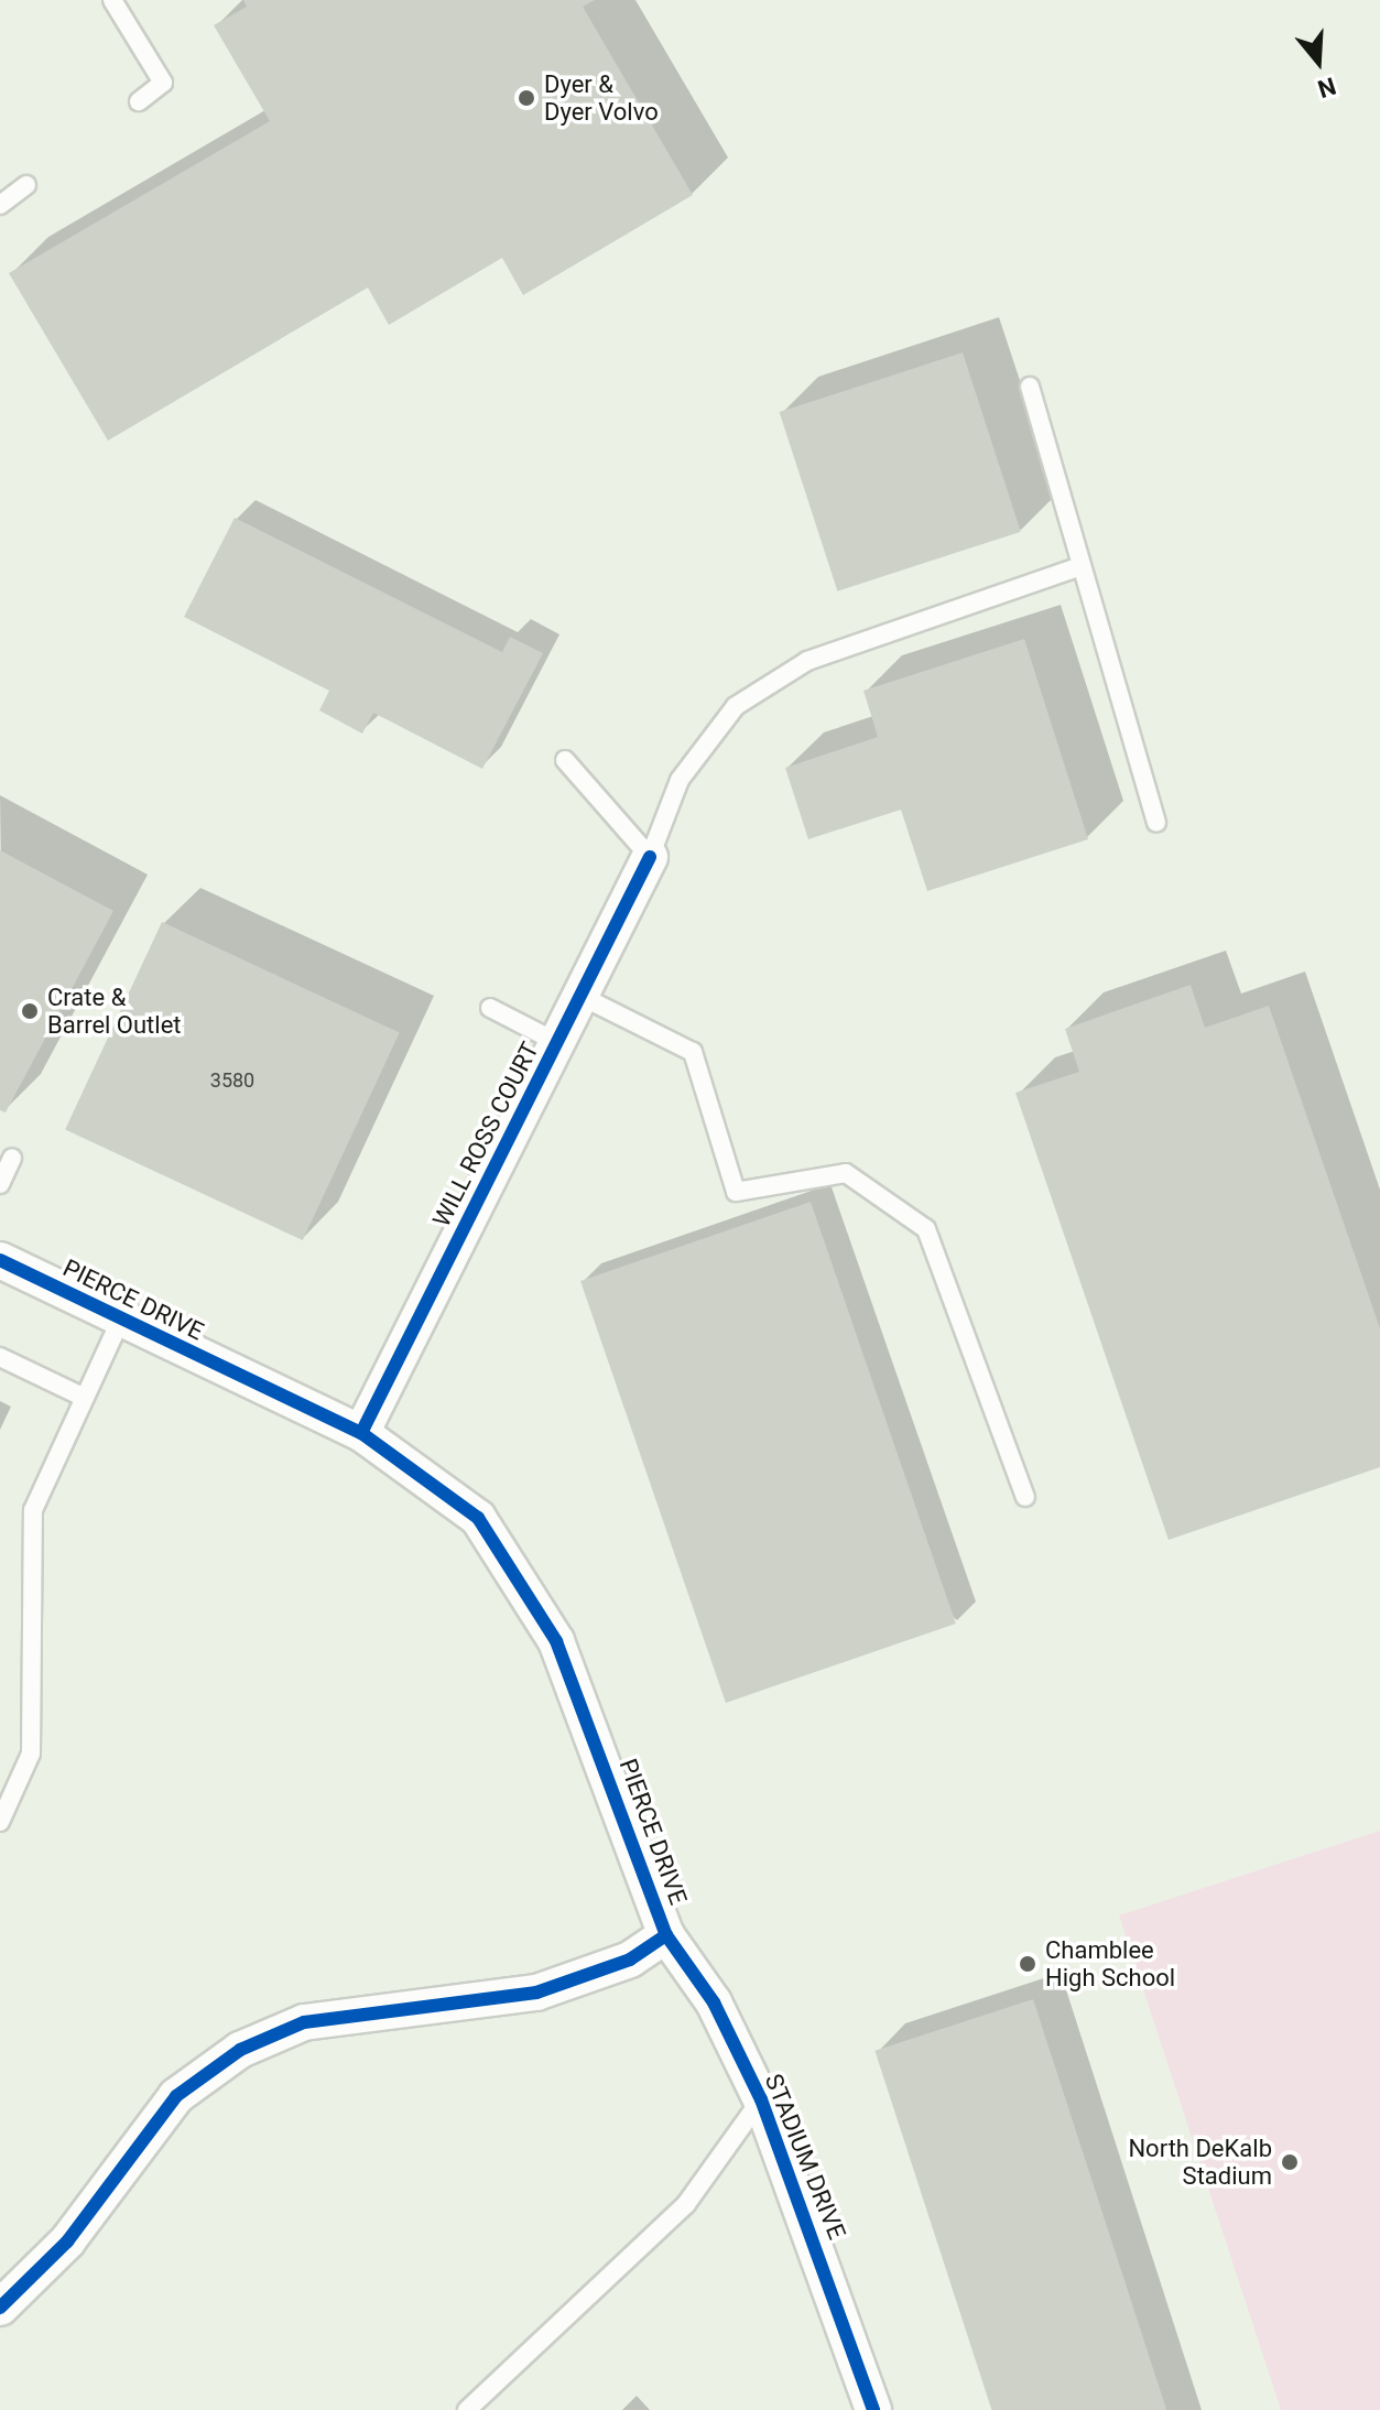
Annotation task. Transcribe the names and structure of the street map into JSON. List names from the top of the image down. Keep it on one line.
{"streets":{"street":["WILL ROSS COURT","PIERCE DRIVE","STADIUM DRIVE"]},"crossings":[["WILL ROSS COURT","PIERCE DRIVE"],["PIERCE DRIVE","STADIUM DRIVE"]],"places":["Dyer & Dyer Volvo","Crate & Barrel Outlet","Chamblee High School","North DeKalb Stadium"],"house_numbers":["3580"],"north":"bottom"}
